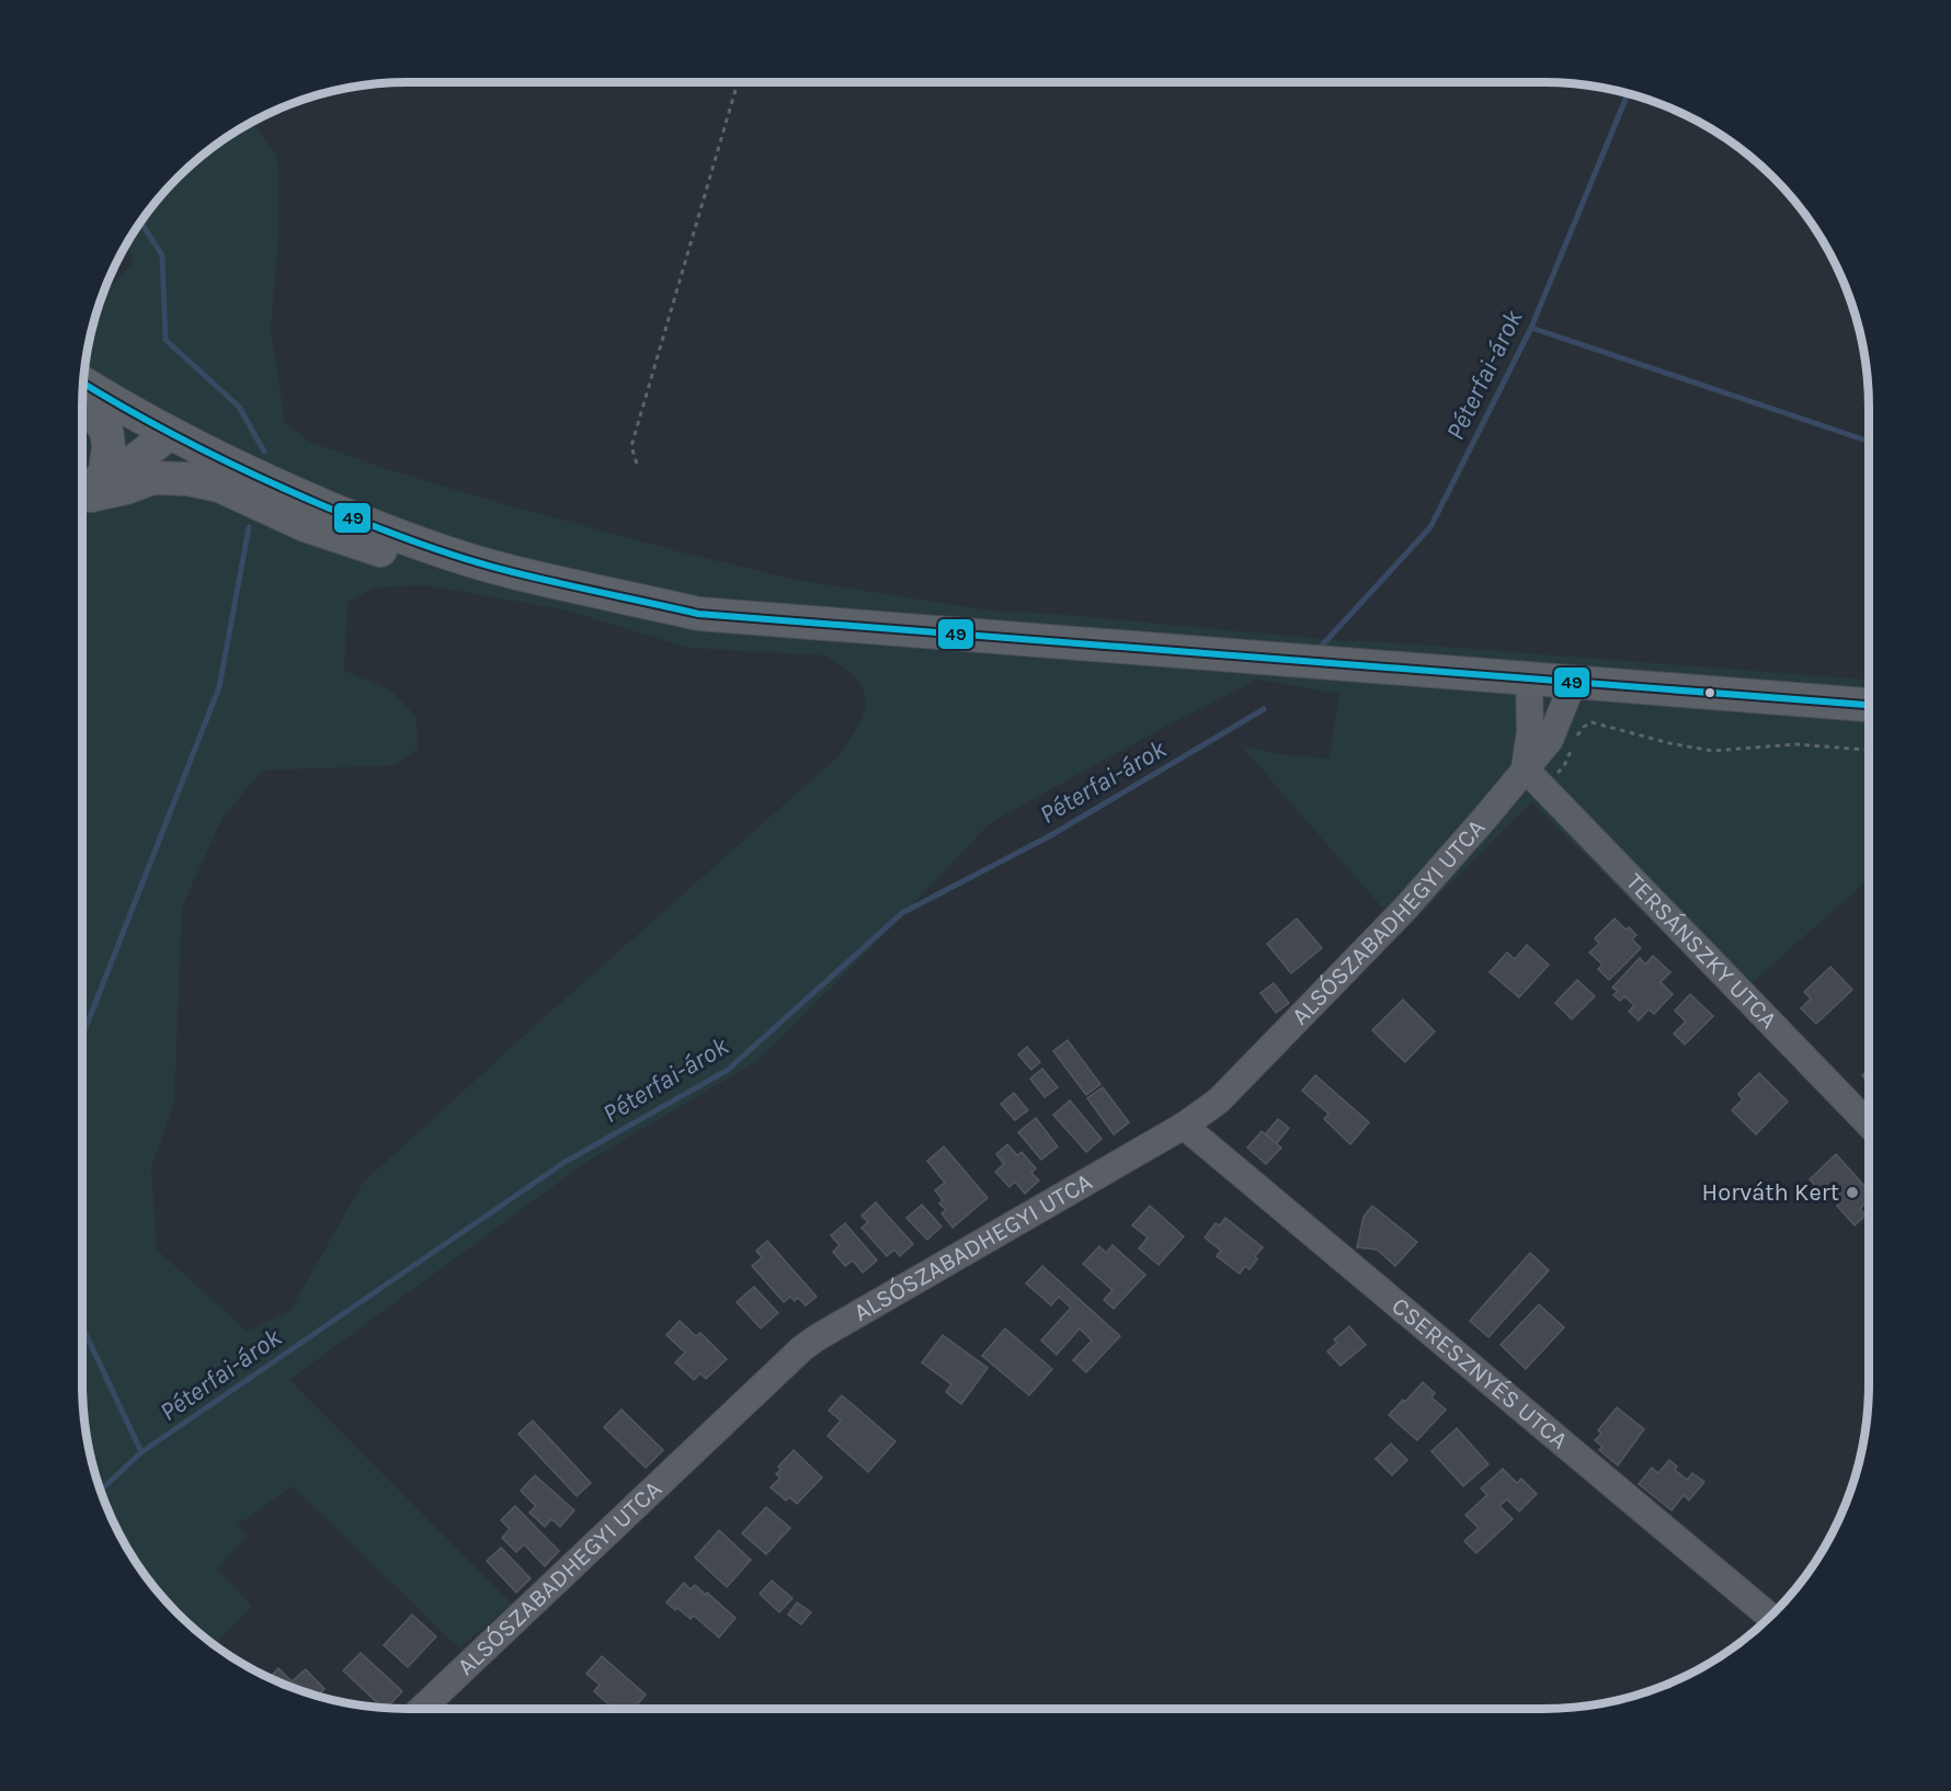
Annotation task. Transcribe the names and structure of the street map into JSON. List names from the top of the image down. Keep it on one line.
{"streets":{"street":["ALSÓSZABADHEGYI UTCA","TERSÁNSZKY UTCA","CSERESZNYÉS UTCA"]},"crossings":[["ALSÓSZABADHEGYI UTCA","TERSÁNSZKY UTCA"],["ALSÓSZABADHEGYI UTCA","CSERESZNYÉS UTCA"]],"water":["Péterfai-árok"],"places":["Horváth Kert"],"lines":["transit line 49"]}
